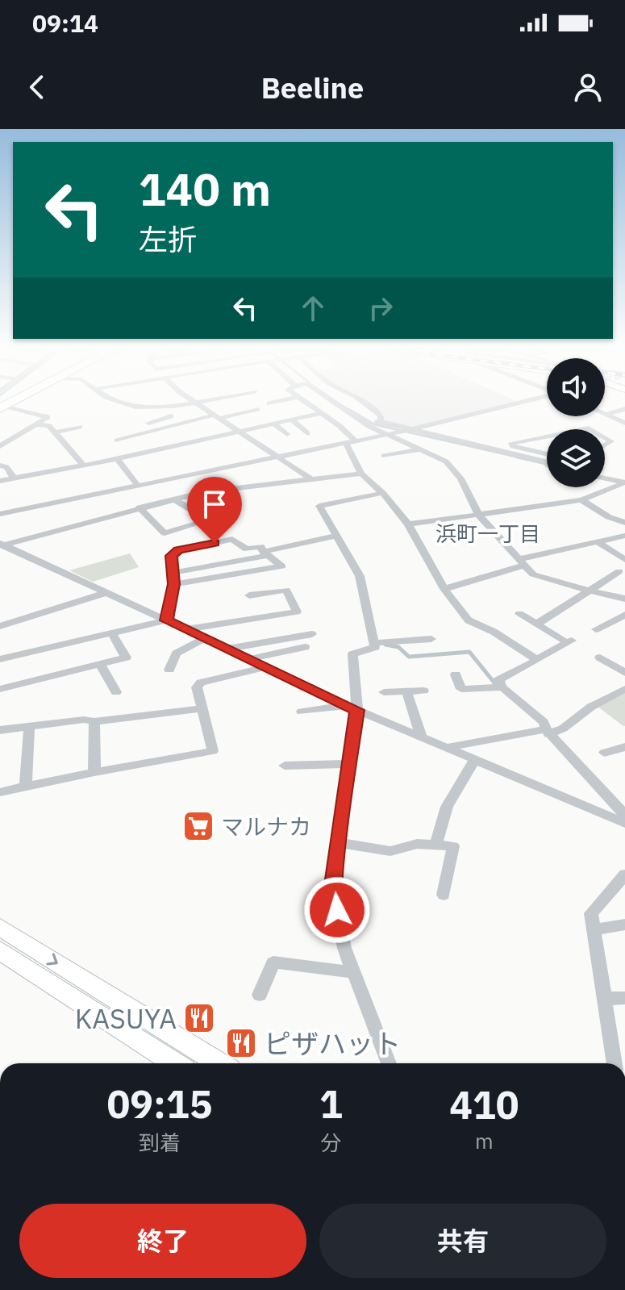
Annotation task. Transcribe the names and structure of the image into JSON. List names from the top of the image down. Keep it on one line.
{"districts":["浜町一丁目"],"places":{"supermarket":["マルナカ"],"restaurant":["KASUYA","ピザハット"]},"page":{"status":"09:14","header":"Beeline","turn":["140 m","左折"],"eta":["09:15","到着","1","分","410","m"],"buttons":["終了","共有"]}}
